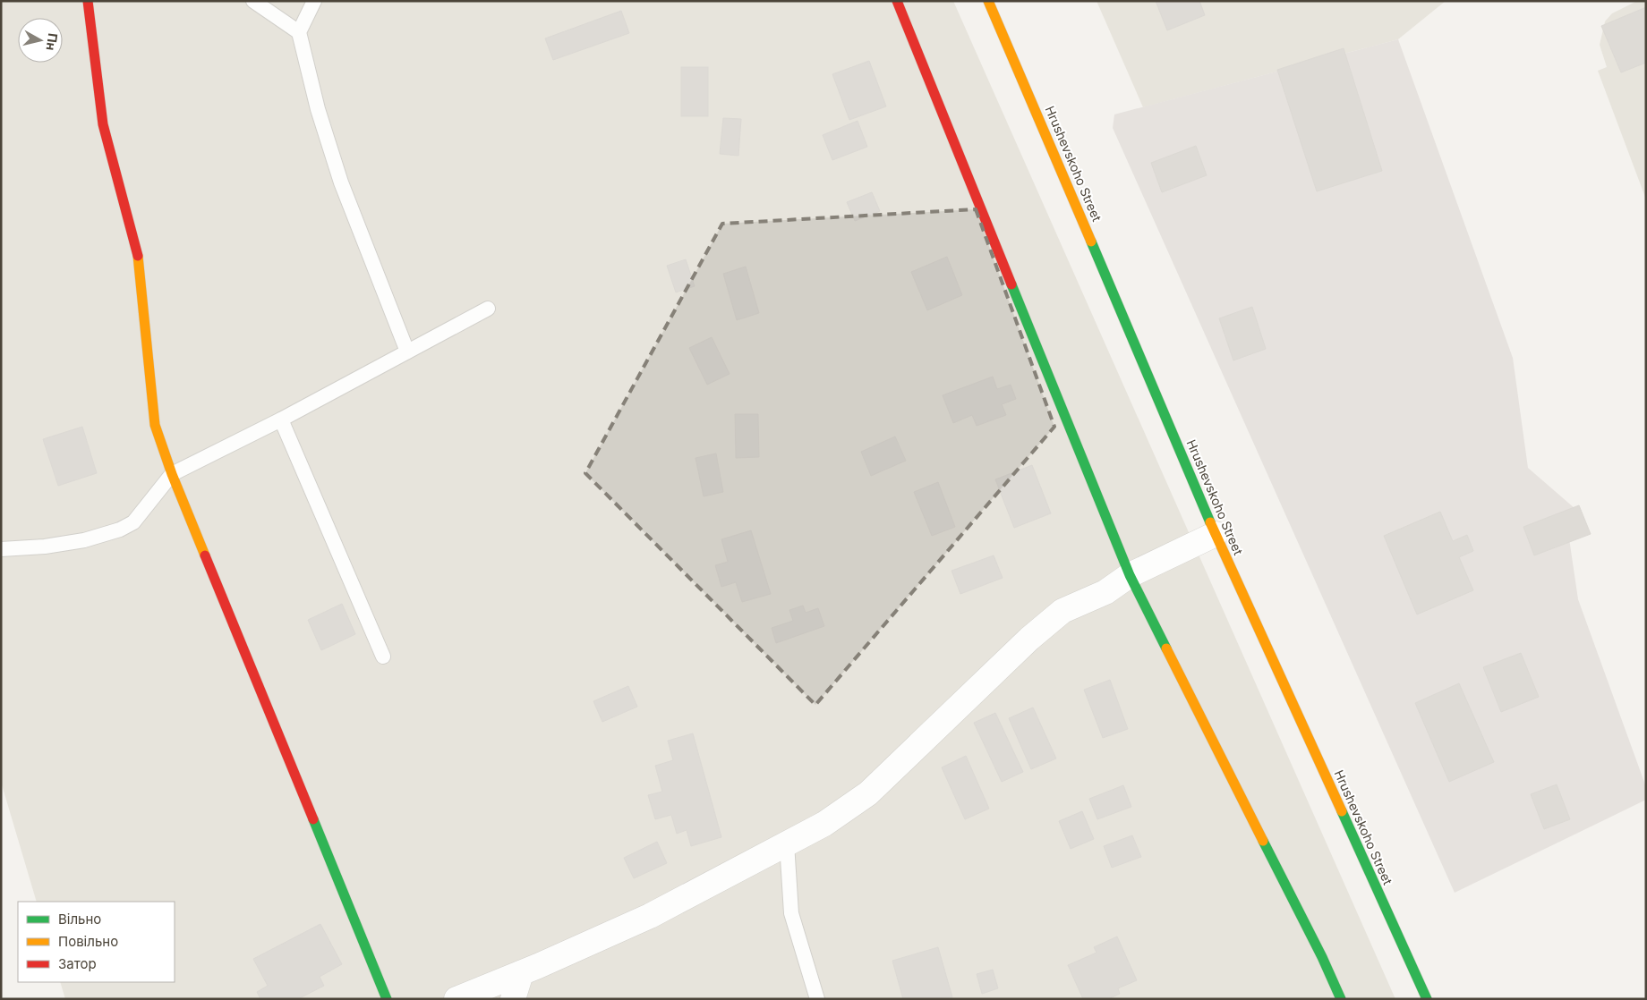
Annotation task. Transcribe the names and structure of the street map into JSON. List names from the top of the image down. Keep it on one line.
{"streets":{"main road":["Hrushevskoho Street"]},"legend":["Вільно","Повільно","Затор"],"north":"right"}
